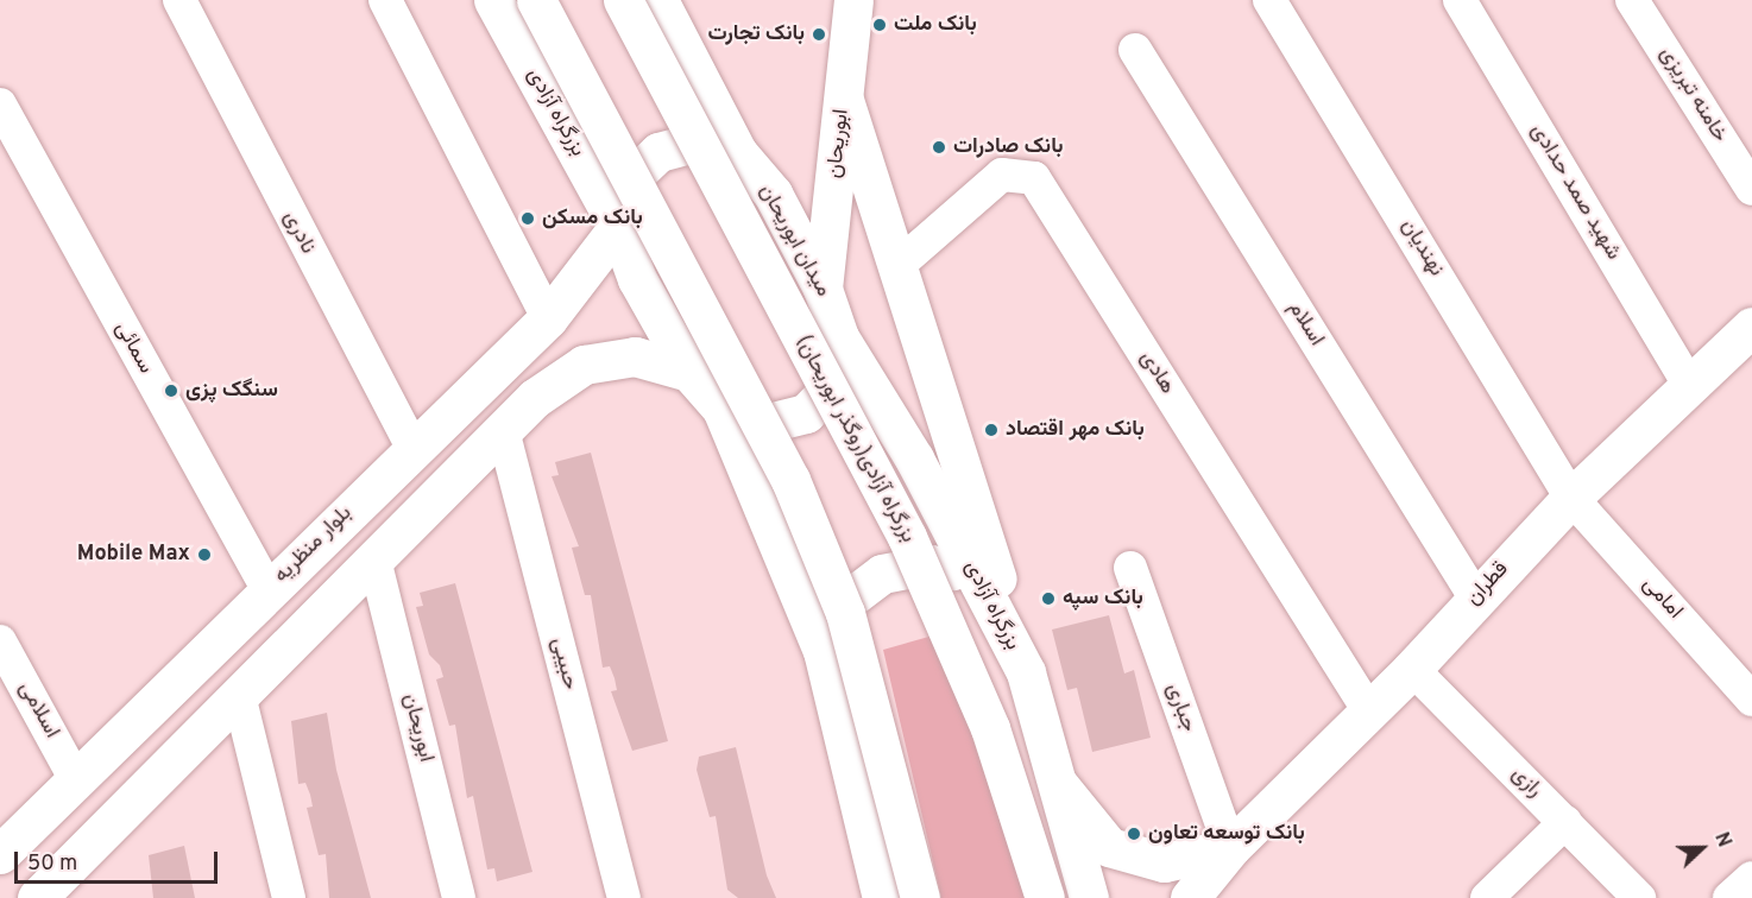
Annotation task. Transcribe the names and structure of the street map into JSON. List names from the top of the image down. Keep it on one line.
{"streets":{"main road":["بزرگراه آزادی","ابوریحان","میدان ابوریحان","بزرگراه آزادی(روگذر ابوریحان)","بلوار منظریه","قطران"],"street":["خامنه تبریزی","شهید صمد حدادی","نادری","نهندیان","اسلام","سمائی","هادی","امامی","حبیبی","جباری","اسلامی","رازی"]},"crossings":[["بزرگراه آزادی","میدان ابوریحان"],["بزرگراه آزادی","بلوار منظریه"],["ابوریحان","میدان ابوریحان"],["شهید صمد حدادی","قطران"],["نادری","بلوار منظریه"],["نهندیان","قطران"],["نهندیان","امامی"],["اسلام","قطران"],["سمائی","بلوار منظریه"],["هادی","قطران"],["بلوار منظریه","اسلامی"],["قطران","امامی"],["قطران","جباری"],["قطران","رازی"]],"places":["بانک ملت","بانک تجارت","بانک صادرات","بانک مسکن","سنگک پزی","بانک مهر اقتصاد","Mobile Max","بانک سپه","بانک توسعه تعاون"],"scale_bar":"50 m","north":"right"}
